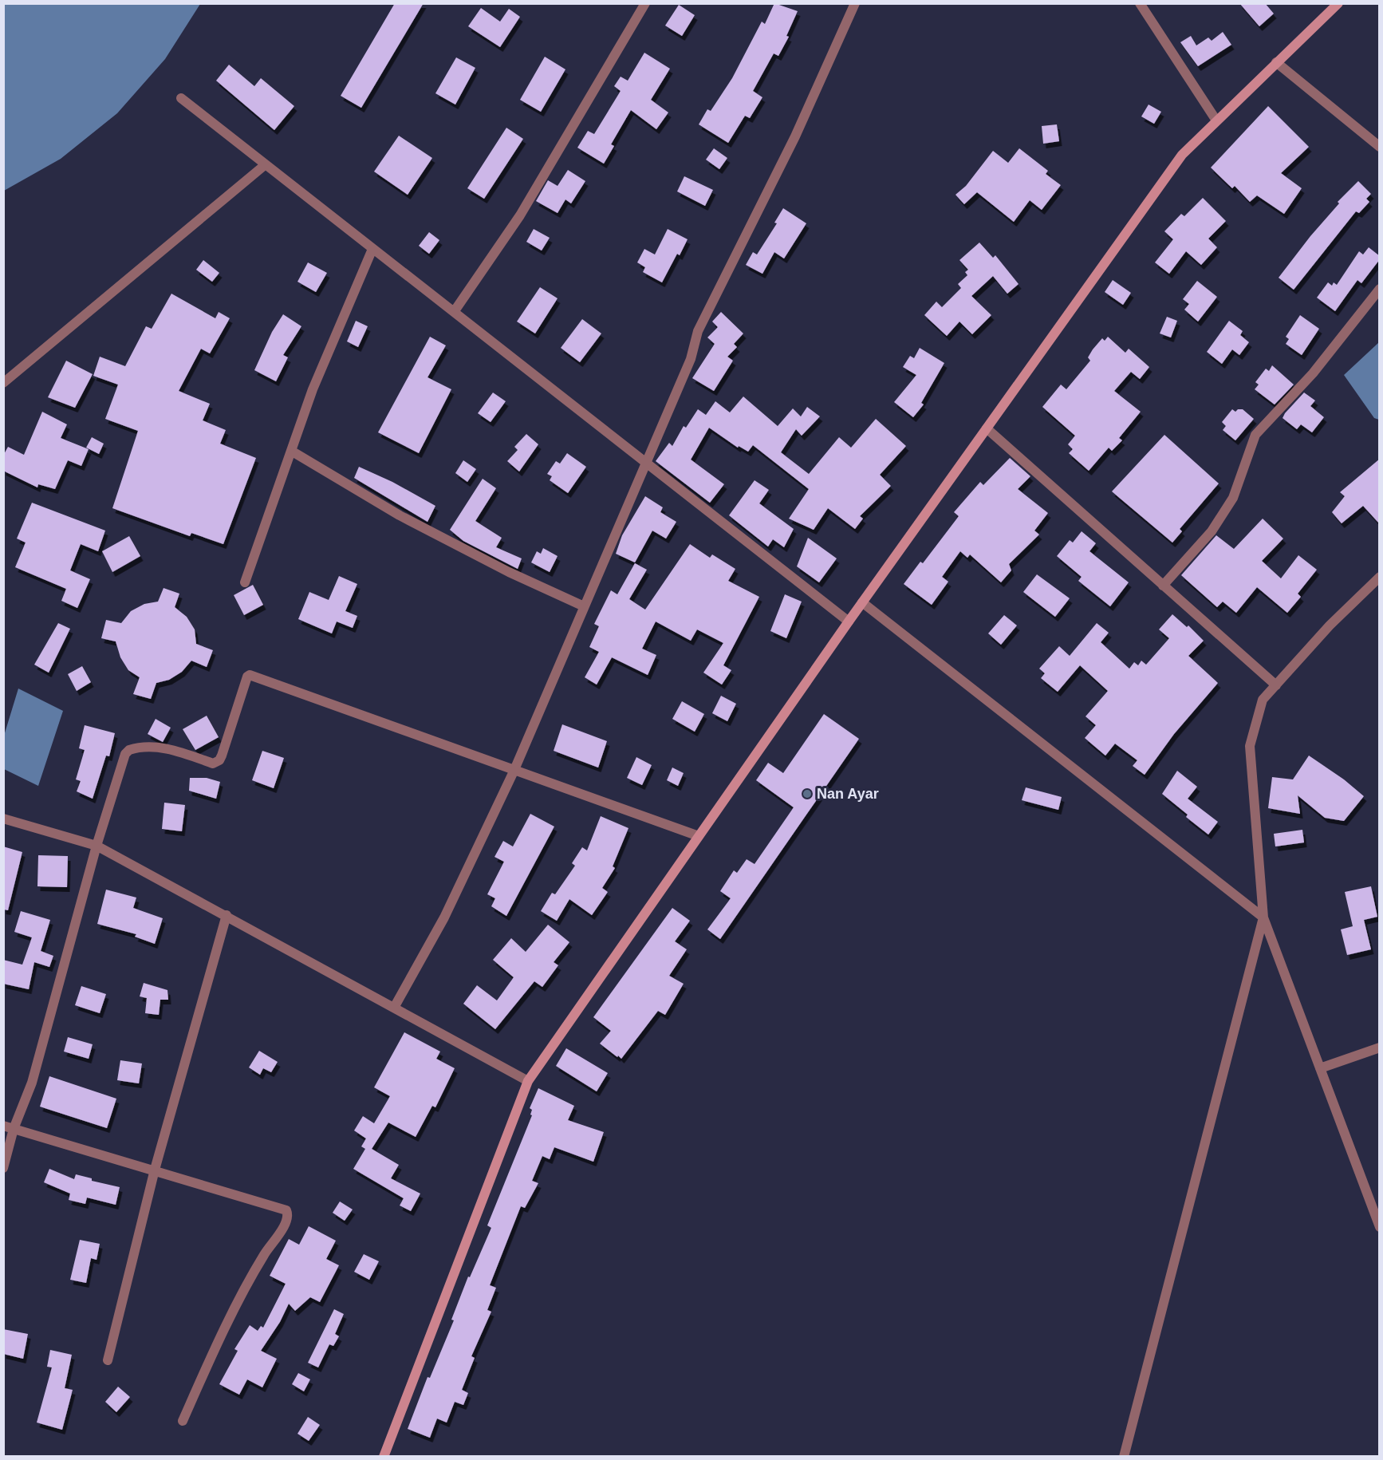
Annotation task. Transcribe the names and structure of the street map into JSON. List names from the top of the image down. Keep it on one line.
{"places":["Nan Ayar"]}
